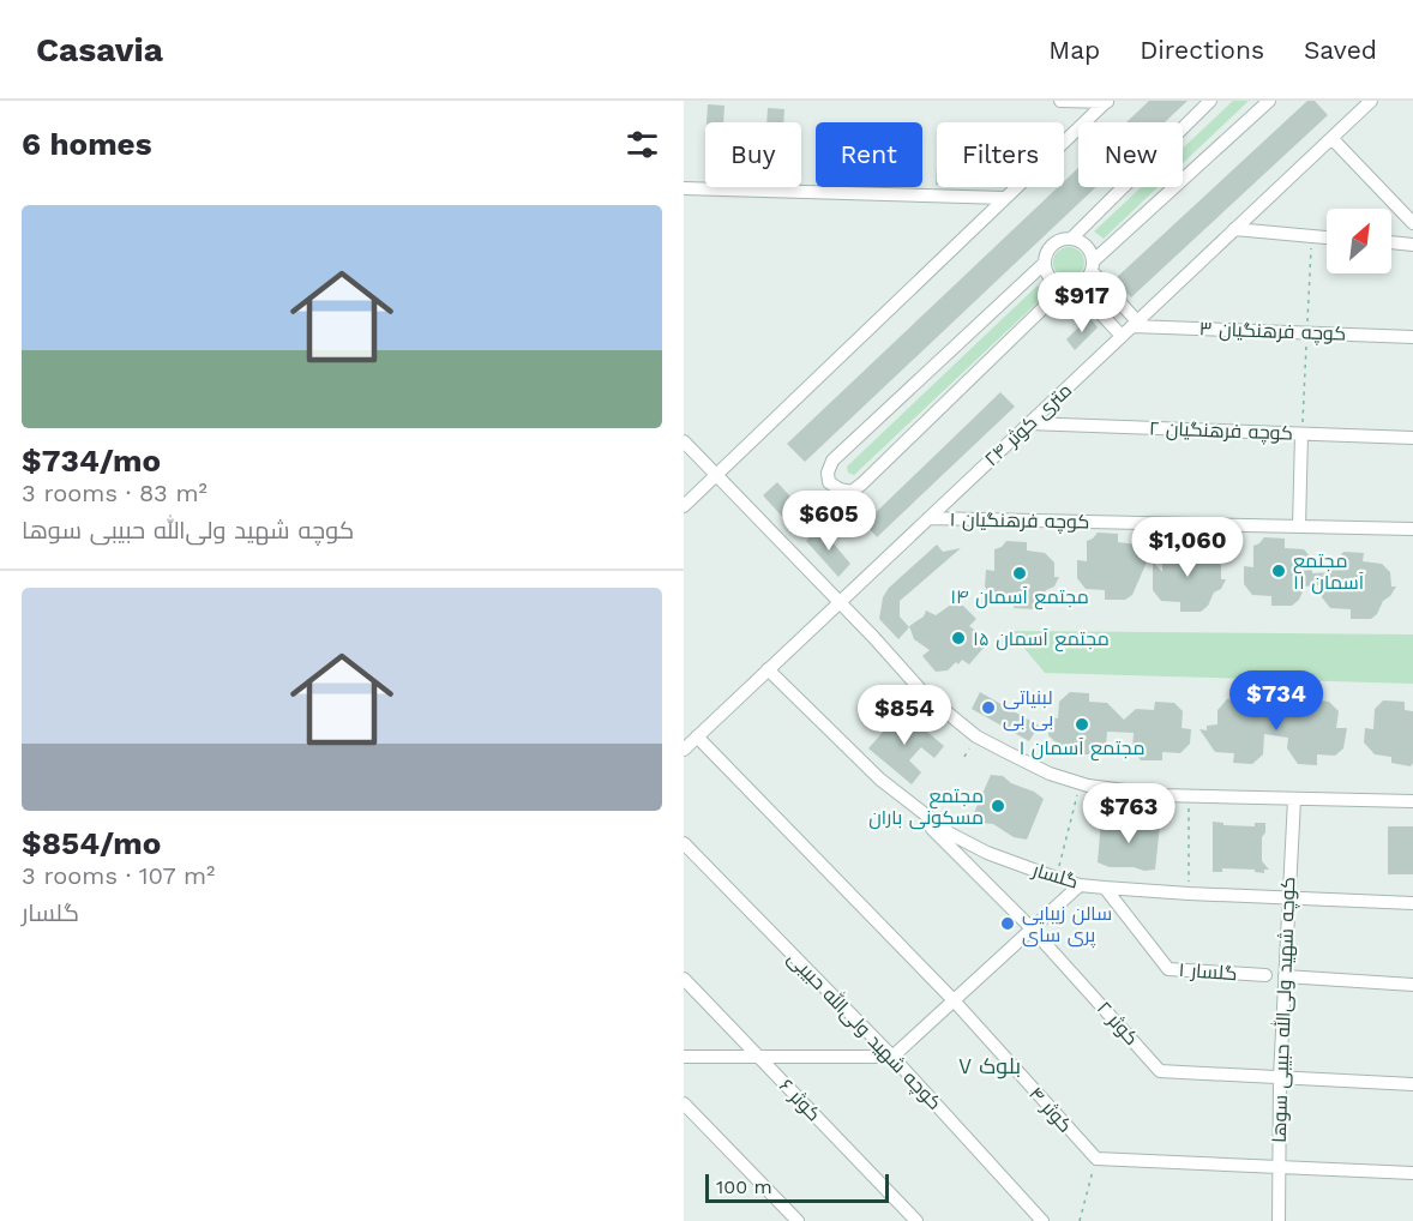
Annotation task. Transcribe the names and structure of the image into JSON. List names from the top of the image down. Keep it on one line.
{"streets":{"street":["کوچه فرهنگیان ۳","۲۴ متری کوثر","کوچه فرهنگیان ۲","کوچه فرهنگیان ۱","گلسار","گلسار ۱","کوچه شهید ولی‌الله حبیبی سوها","کوثر ۲","کوچه شهید ولی‌الله حبیبی","کوثر ۶","کوثر ۴"]},"crossings":[["کوچه فرهنگیان ۳","۲۴ متری کوثر"],["۲۴ متری کوثر","کوچه فرهنگیان ۲"],["۲۴ متری کوثر","کوچه فرهنگیان ۱"],["۲۴ متری کوثر","گلسار"],["۲۴ متری کوثر","کوثر ۴"],["گلسار","گلسار ۱"],["گلسار","کوچه شهید ولی‌الله حبیبی سوها"],["گلسار","کوثر ۲"],["کوچه شهید ولی‌الله حبیبی سوها","کوثر ۲"]],"districts":["بلوک ۷"],"places":["مجتمع آسمان ۱۱","مجتمع آسمان ۱۴","مجتمع آسمان ۱۵","لبنیاتی بی بی","مجتمع آسمان ۱","مجتمع مسکونی باران","سالن زیبایی پری سای"],"scale_bar":"100 m","north":"top right","page":{"header":"Casavia","nav":["Map","Directions","Saved"],"heading":"6 homes","chip":["Buy","Rent","Filters","New"],"list":[{"name":"$734/mo","note":"3 rooms · 83 m² · کوچه شهید ولی‌الله حبیبی سوها"},{"name":"$854/mo","note":"3 rooms · 107 m² · گلسار"}],"price":["$917","$605","$1,060","$734","$854","$763"],"scale":"100 m"}}
